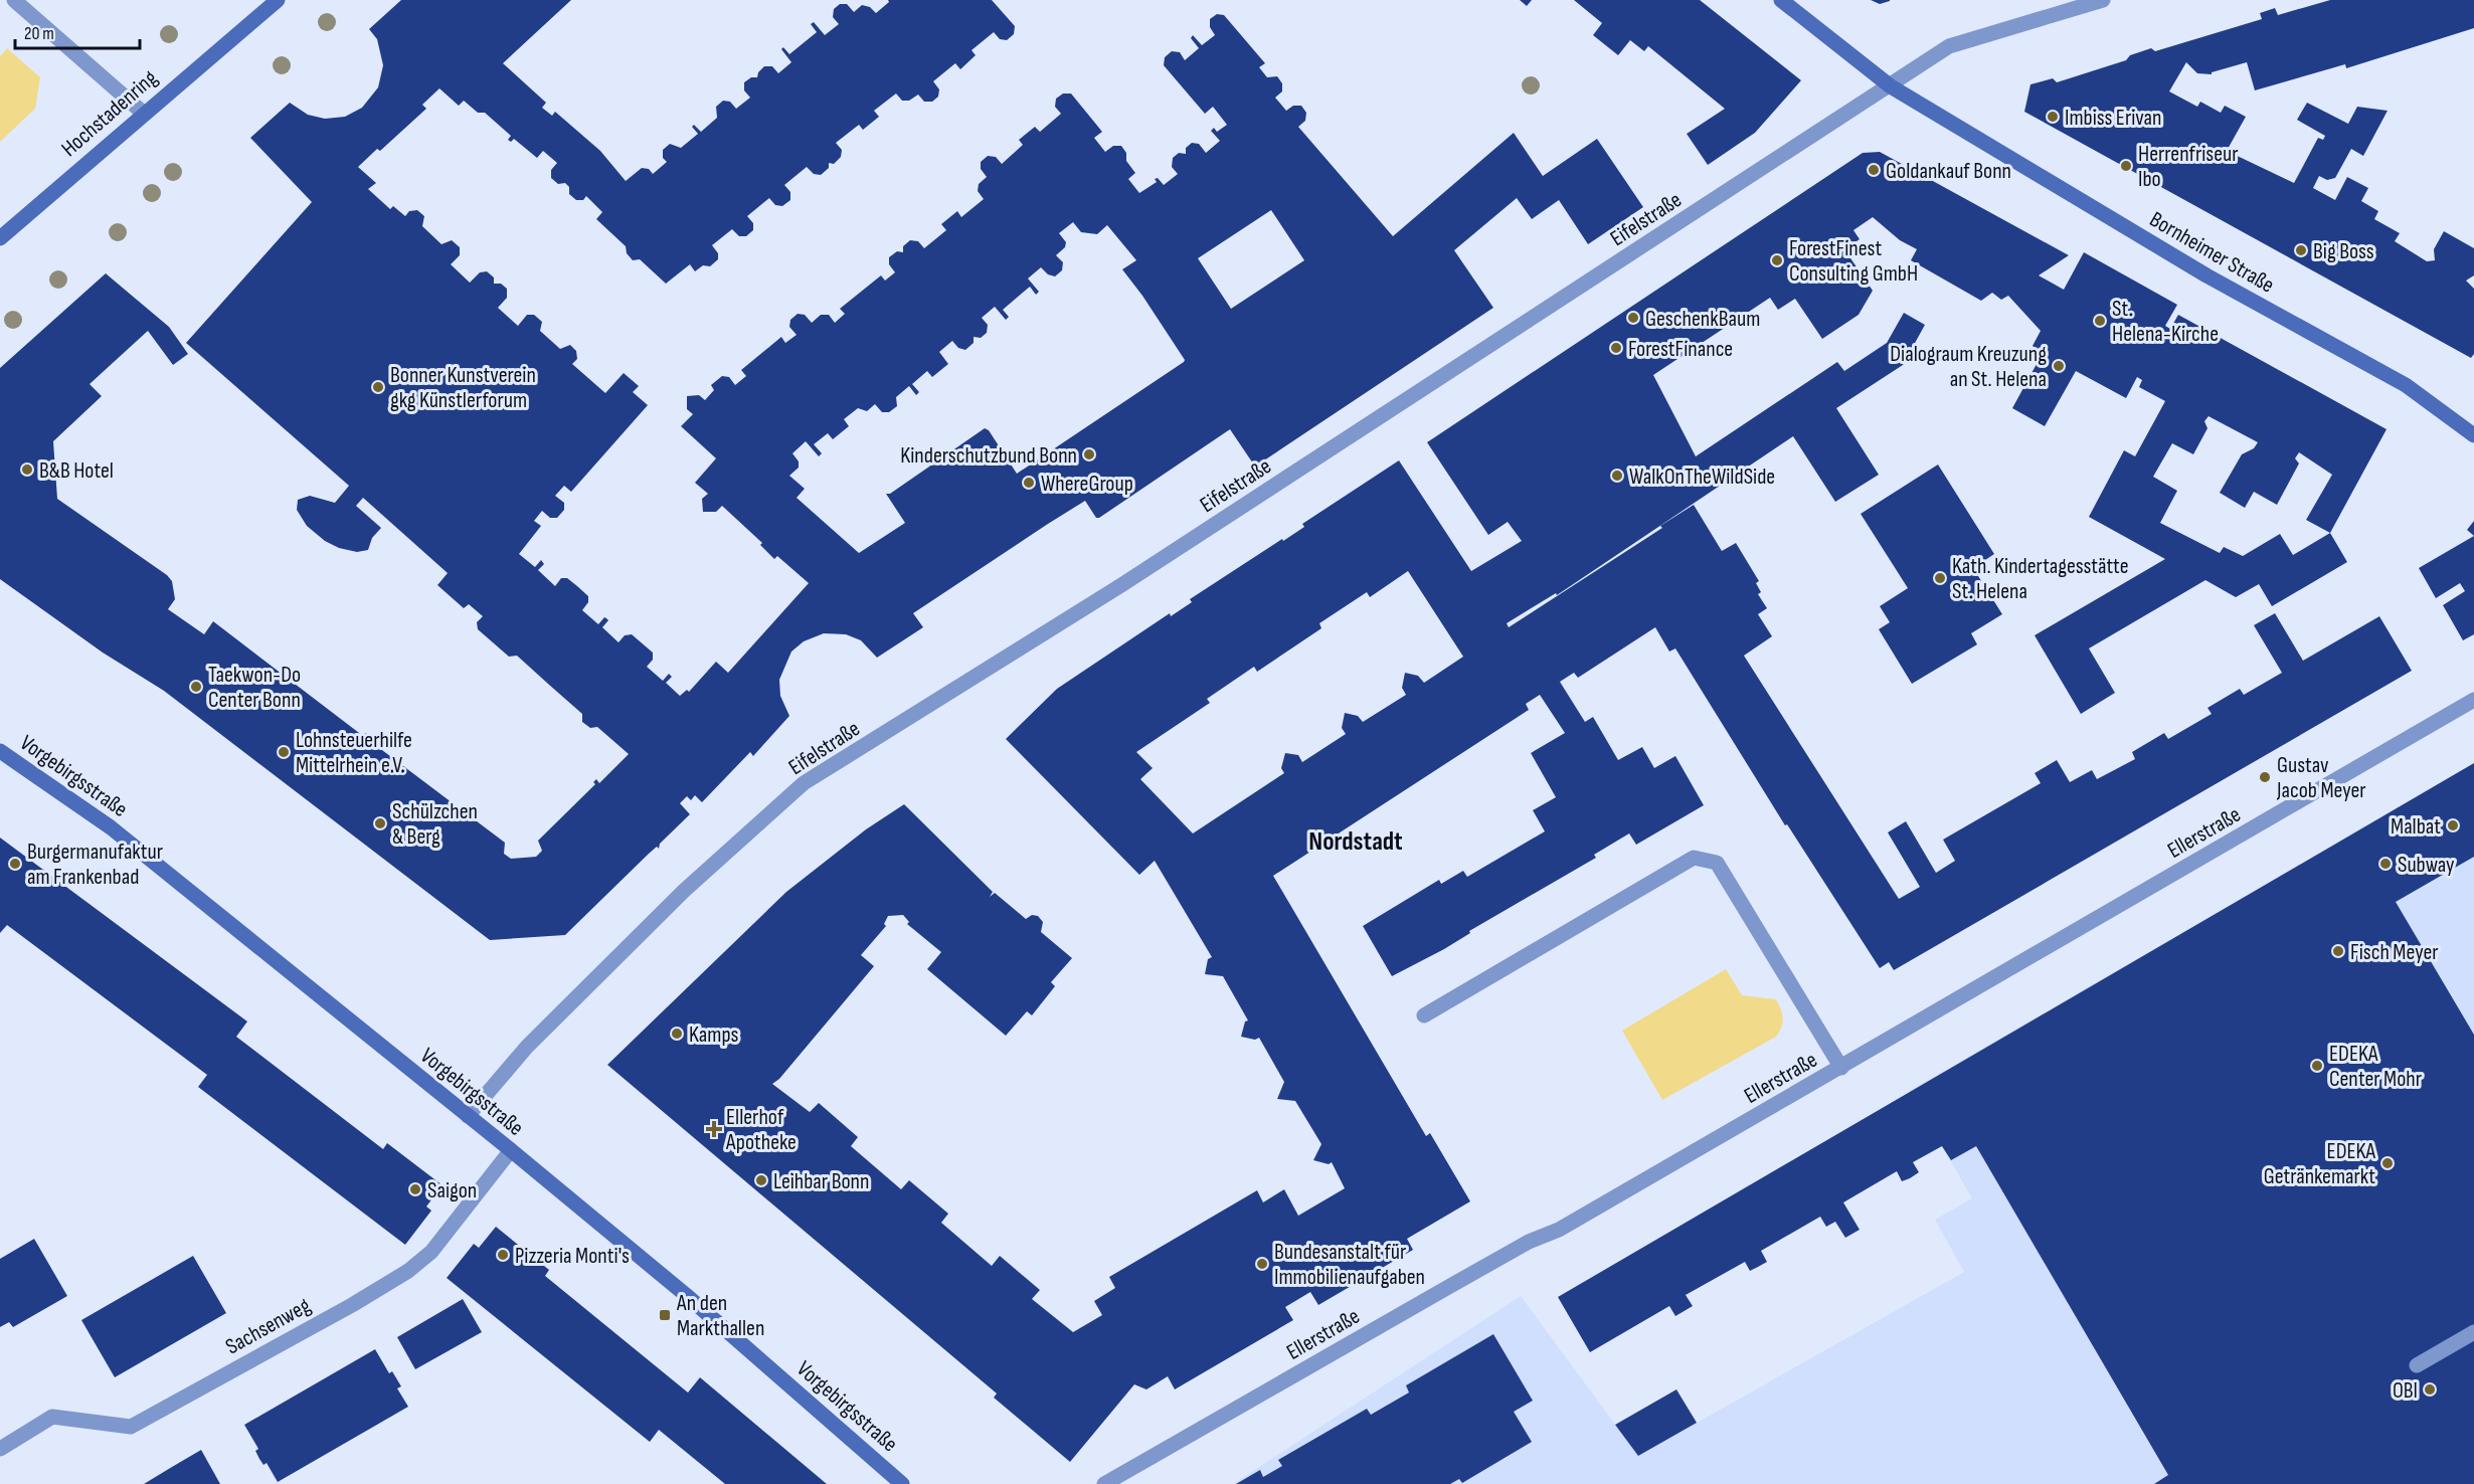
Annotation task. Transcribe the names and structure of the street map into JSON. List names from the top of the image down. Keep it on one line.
{"streets":{"main road":["Hochstadenring","Bornheimer Straße","Vorgebirgsstraße"],"street":["Eifelstraße","Ellerstraße","Sachsenweg"]},"crossings":[["Eifelstraße","Bornheimer Straße"],["Eifelstraße","Vorgebirgsstraße"],["Vorgebirgsstraße","Sachsenweg"]],"districts":["Nordstadt"],"places":{"other":["Imbiss Erivan","Herrenfriseur Ibo","Goldankauf Bonn","Big Boss","ForestFinest Consulting GmbH","GeschenkBaum","St. Helena-Kirche","ForestFinance","Dialograum Kreuzung an St. Helena","Bonner Kunstverein gkg Künstlerforum","Kinderschutzbund Bonn","B&B Hotel","WalkOnTheWildSide","WhereGroup","Kath. Kindertagesstätte St. Helena","Taekwon-Do Center Bonn","Lohnsteuerhilfe Mittelrhein e.V.","Gustav Jacob Meyer","Schülzchen & Berg","Malbat","Burgermanufaktur am Frankenbad","Subway","Fisch Meyer","Kamps","EDEKA Center Mohr","EDEKA Getränkemarkt","Leihbar Bonn","Saigon","Pizzeria Monti's","Bundesanstalt für Immobilienaufgaben","OBI"],"health":["Ellerhof Apotheke"],"transit":["An den Markthallen"]},"scale_bar":"20 m"}
